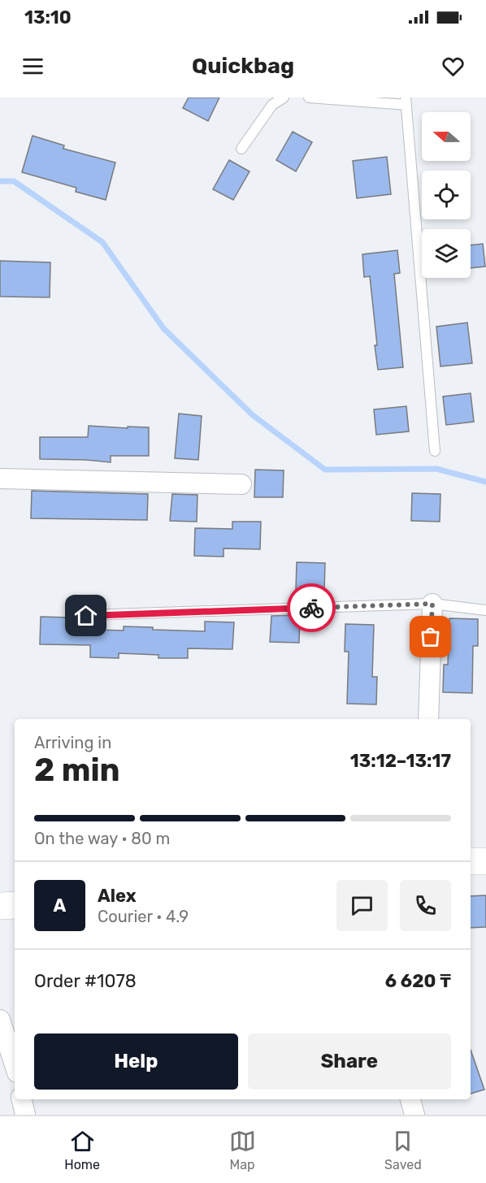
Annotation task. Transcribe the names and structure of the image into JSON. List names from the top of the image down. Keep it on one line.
{"north":"left","page":{"status":"13:10","header":"Quickbag","heading":["2 min","Arriving in","13:12–13:17"],"panel":["Alex","Courier · 4.9","Order #1078","6 620 ₸"],"bar":"On the way · 80 m","round":"A","buttons":["Help","Share"],"tabs":["Home","Map","Saved"]}}
